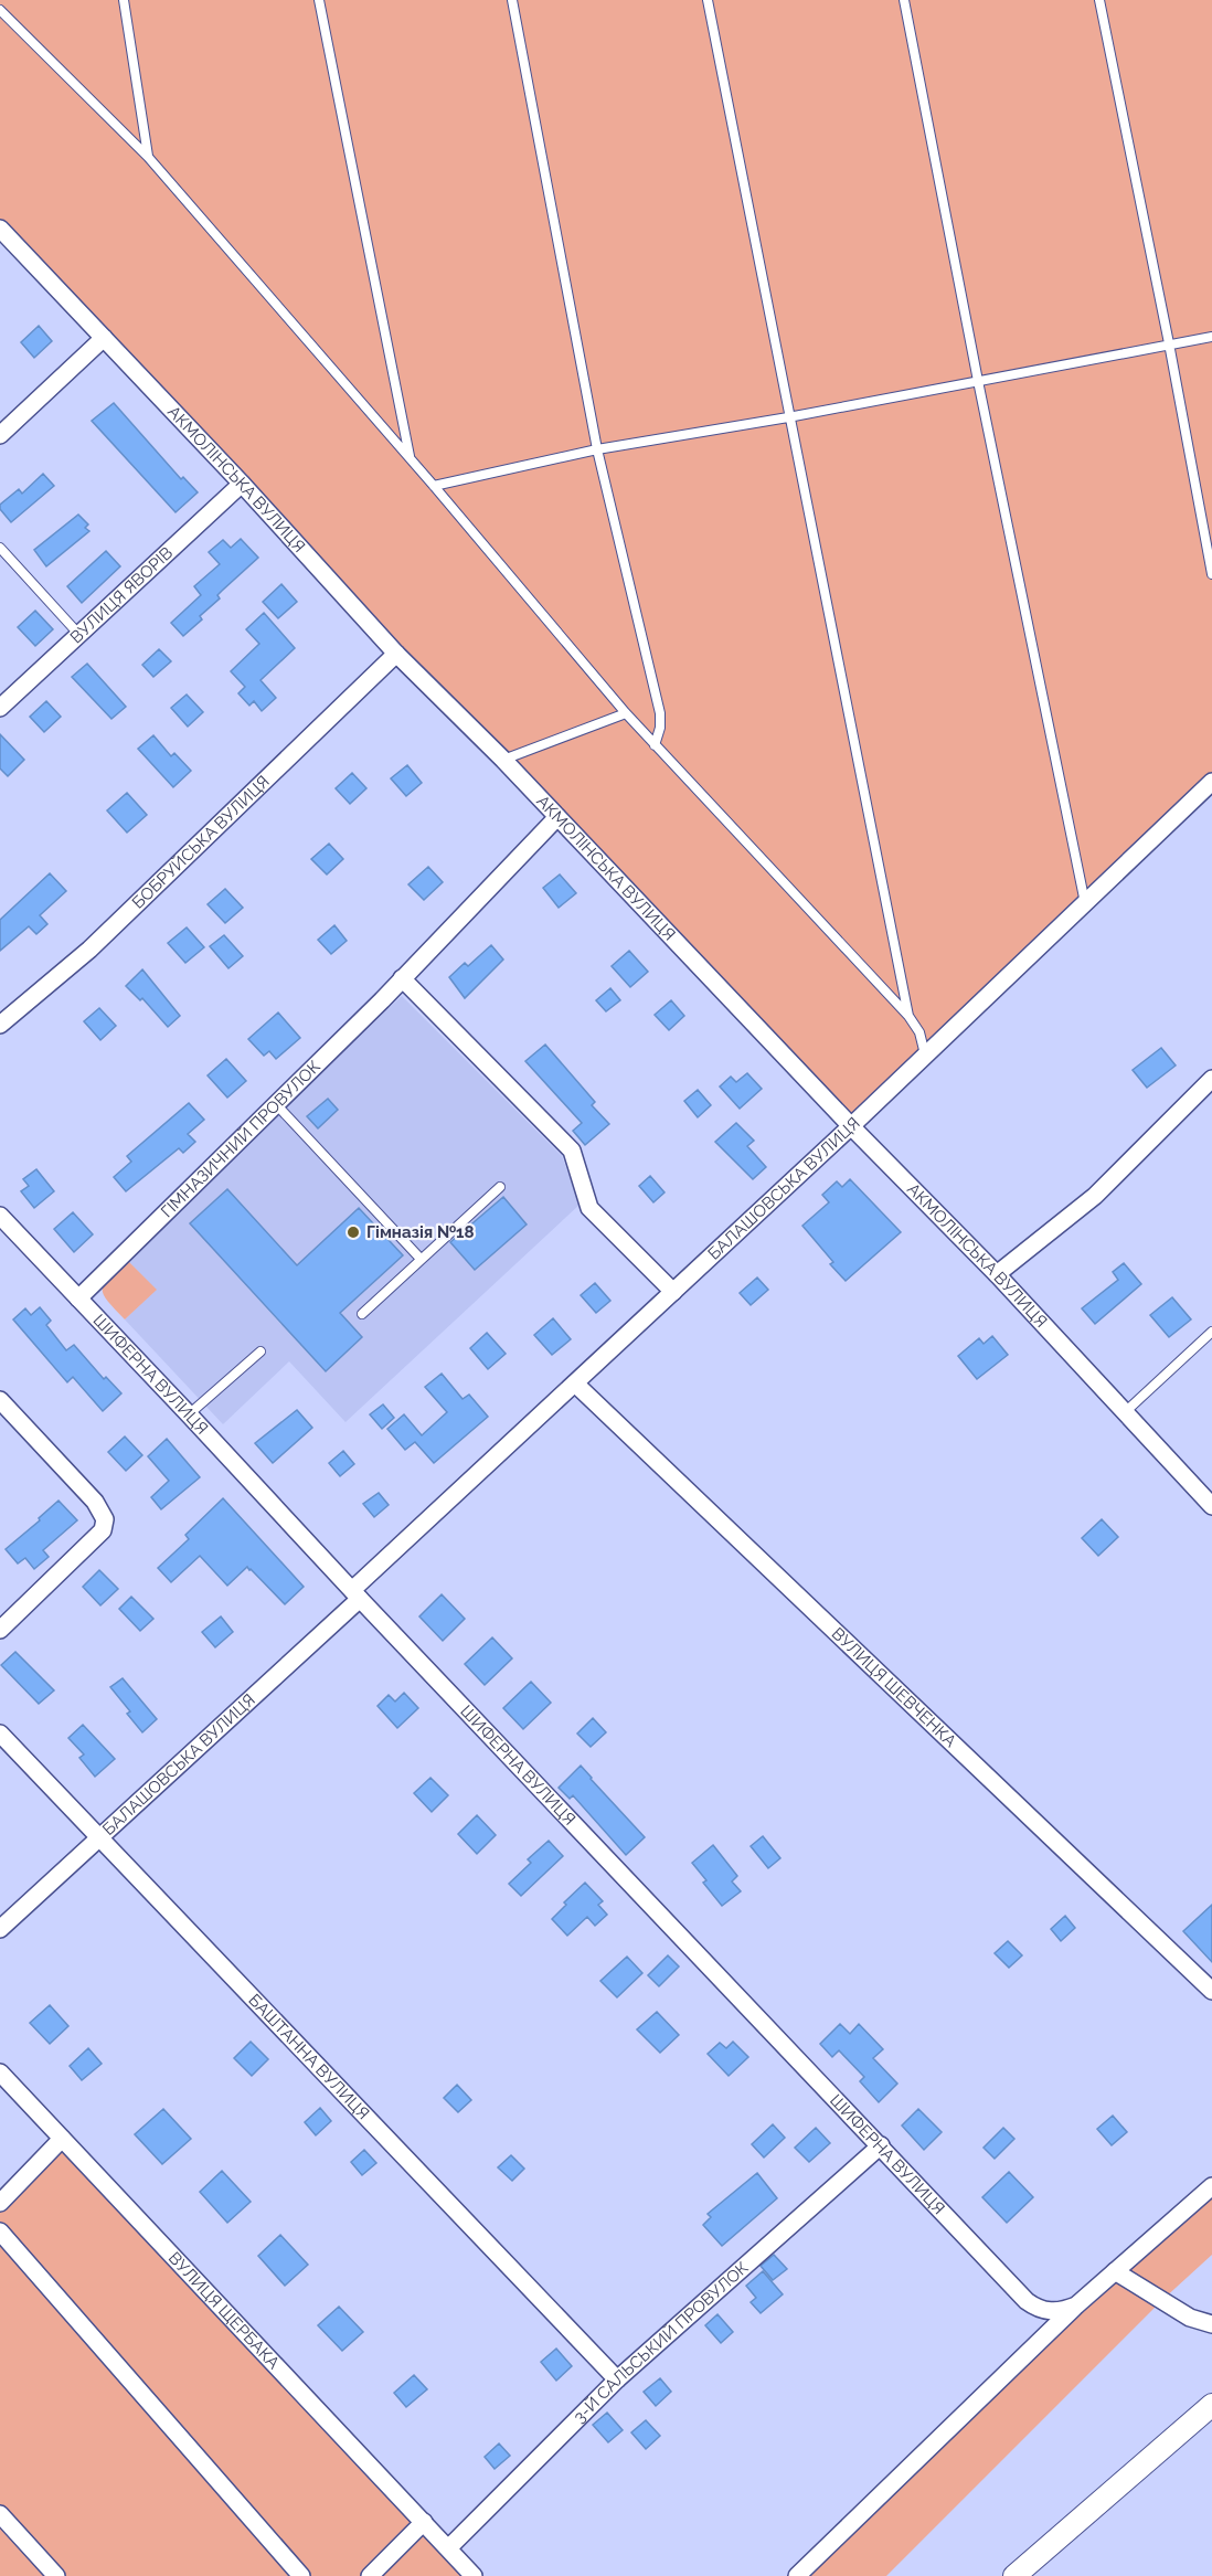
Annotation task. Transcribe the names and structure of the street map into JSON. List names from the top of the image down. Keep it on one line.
{"streets":{"street":["АКМОЛІНСЬКА ВУЛИЦЯ","ВУЛИЦЯ ЯВОРІВ","БОБРУЙСЬКА ВУЛИЦЯ","ГІМНАЗИЧНИЙ ПРОВУЛОК","БАЛАШОВСЬКА ВУЛИЦЯ","ШИФЕРНА ВУЛИЦЯ","ВУЛИЦЯ ШЕВЧЕНКА","БАШТАННА ВУЛИЦЯ","ВУЛИЦЯ ЩЕРБАКА","3-Й САЛЬСЬКИЙ ПРОВУЛОК"]},"crossings":[["АКМОЛІНСЬКА ВУЛИЦЯ","ВУЛИЦЯ ЯВОРІВ"],["АКМОЛІНСЬКА ВУЛИЦЯ","БОБРУЙСЬКА ВУЛИЦЯ"],["АКМОЛІНСЬКА ВУЛИЦЯ","ГІМНАЗИЧНИЙ ПРОВУЛОК"],["АКМОЛІНСЬКА ВУЛИЦЯ","БАЛАШОВСЬКА ВУЛИЦЯ"],["ГІМНАЗИЧНИЙ ПРОВУЛОК","ШИФЕРНА ВУЛИЦЯ"],["БАЛАШОВСЬКА ВУЛИЦЯ","ШИФЕРНА ВУЛИЦЯ"],["БАЛАШОВСЬКА ВУЛИЦЯ","ВУЛИЦЯ ШЕВЧЕНКА"],["БАЛАШОВСЬКА ВУЛИЦЯ","БАШТАННА ВУЛИЦЯ"],["ШИФЕРНА ВУЛИЦЯ","3-Й САЛЬСЬКИЙ ПРОВУЛОК"],["БАШТАННА ВУЛИЦЯ","3-Й САЛЬСЬКИЙ ПРОВУЛОК"],["ВУЛИЦЯ ЩЕРБАКА","3-Й САЛЬСЬКИЙ ПРОВУЛОК"]],"places":["Гімназія №18"]}
